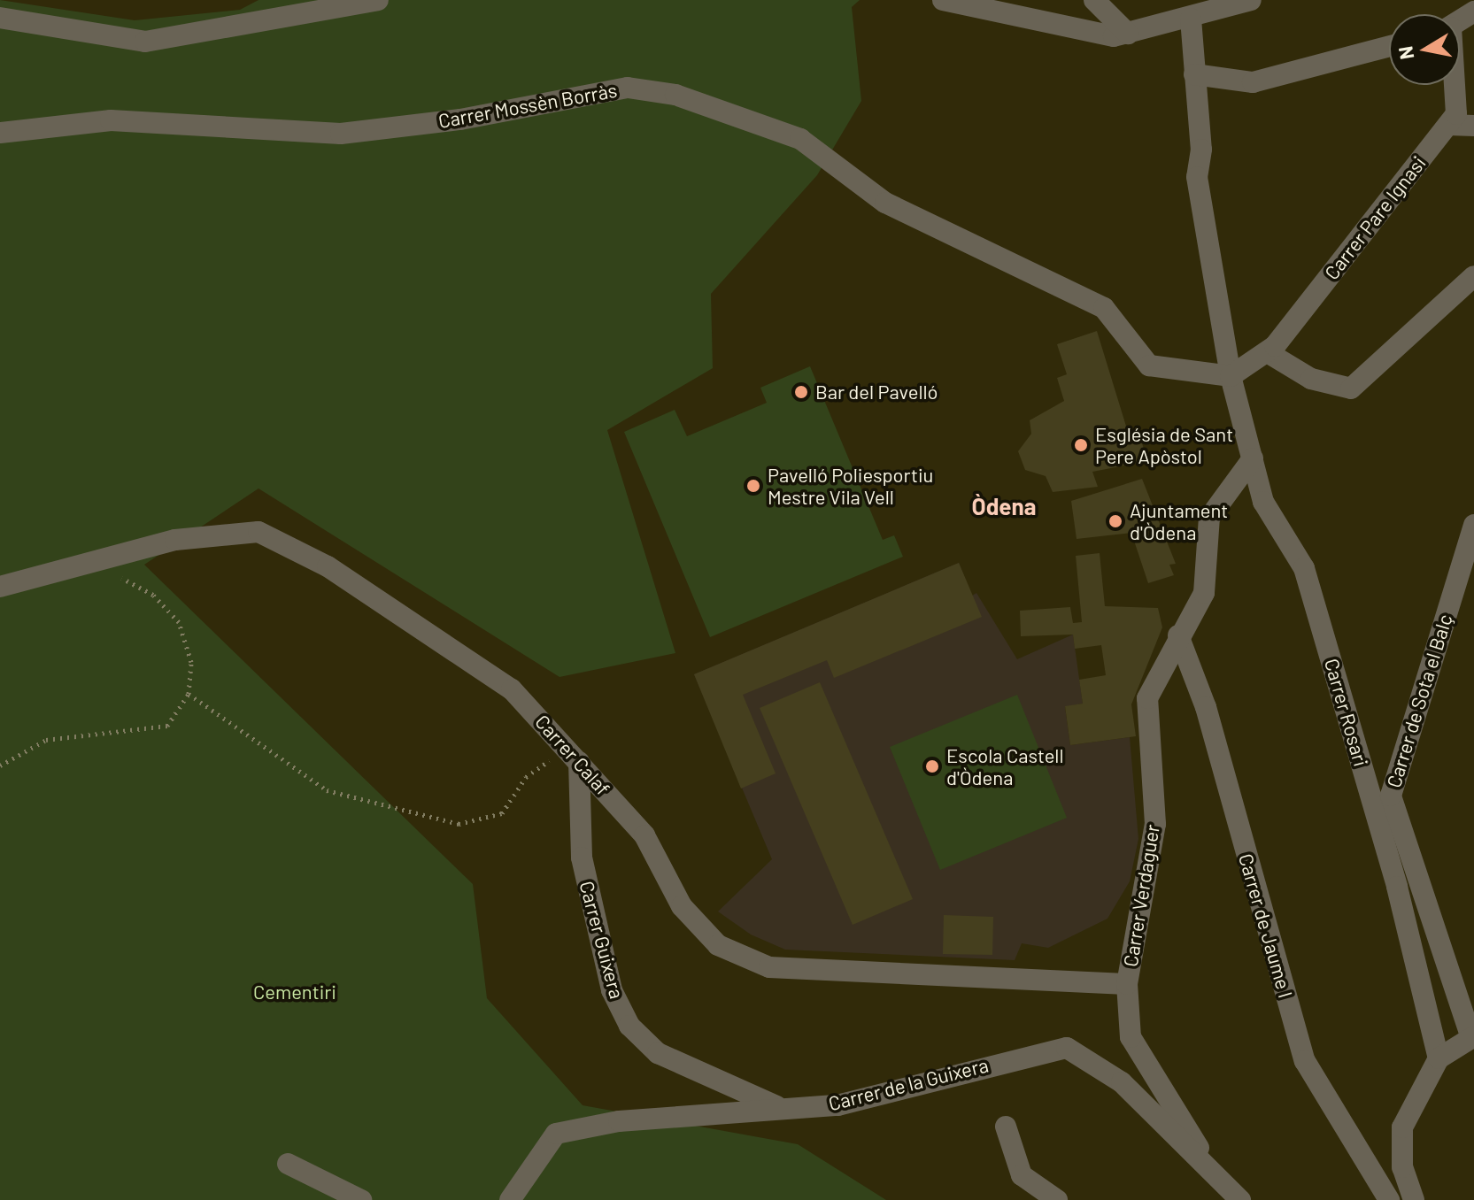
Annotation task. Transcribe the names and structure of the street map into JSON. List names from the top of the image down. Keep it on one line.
{"streets":{"street":["Carrer Mossèn Borràs","Carrer Pare Ignasi","Carrer de Sota el Balç","Carrer Rosari","Carrer Calaf","Carrer Verdaguer","Carrer de Jaume I","Carrer Guixera","Carrer de la Guixera"]},"crossings":[["Carrer Mossèn Borràs","Carrer Pare Ignasi"],["Carrer Mossèn Borràs","Carrer Rosari"],["Carrer Pare Ignasi","Carrer Rosari"],["Carrer Rosari","Carrer Verdaguer"],["Carrer Calaf","Carrer Verdaguer"],["Carrer Calaf","Carrer Guixera"],["Carrer Verdaguer","Carrer de Jaume I"],["Carrer Verdaguer","Carrer de la Guixera"],["Carrer Guixera","Carrer de la Guixera"]],"districts":["Òdena"],"parks":["Cementiri"],"places":["Bar del Pavelló","Església de Sant Pere Apòstol","Pavelló Poliesportiu Mestre Vila Vell","Ajuntament d'Òdena","Escola Castell d'Òdena"],"north":"left"}
